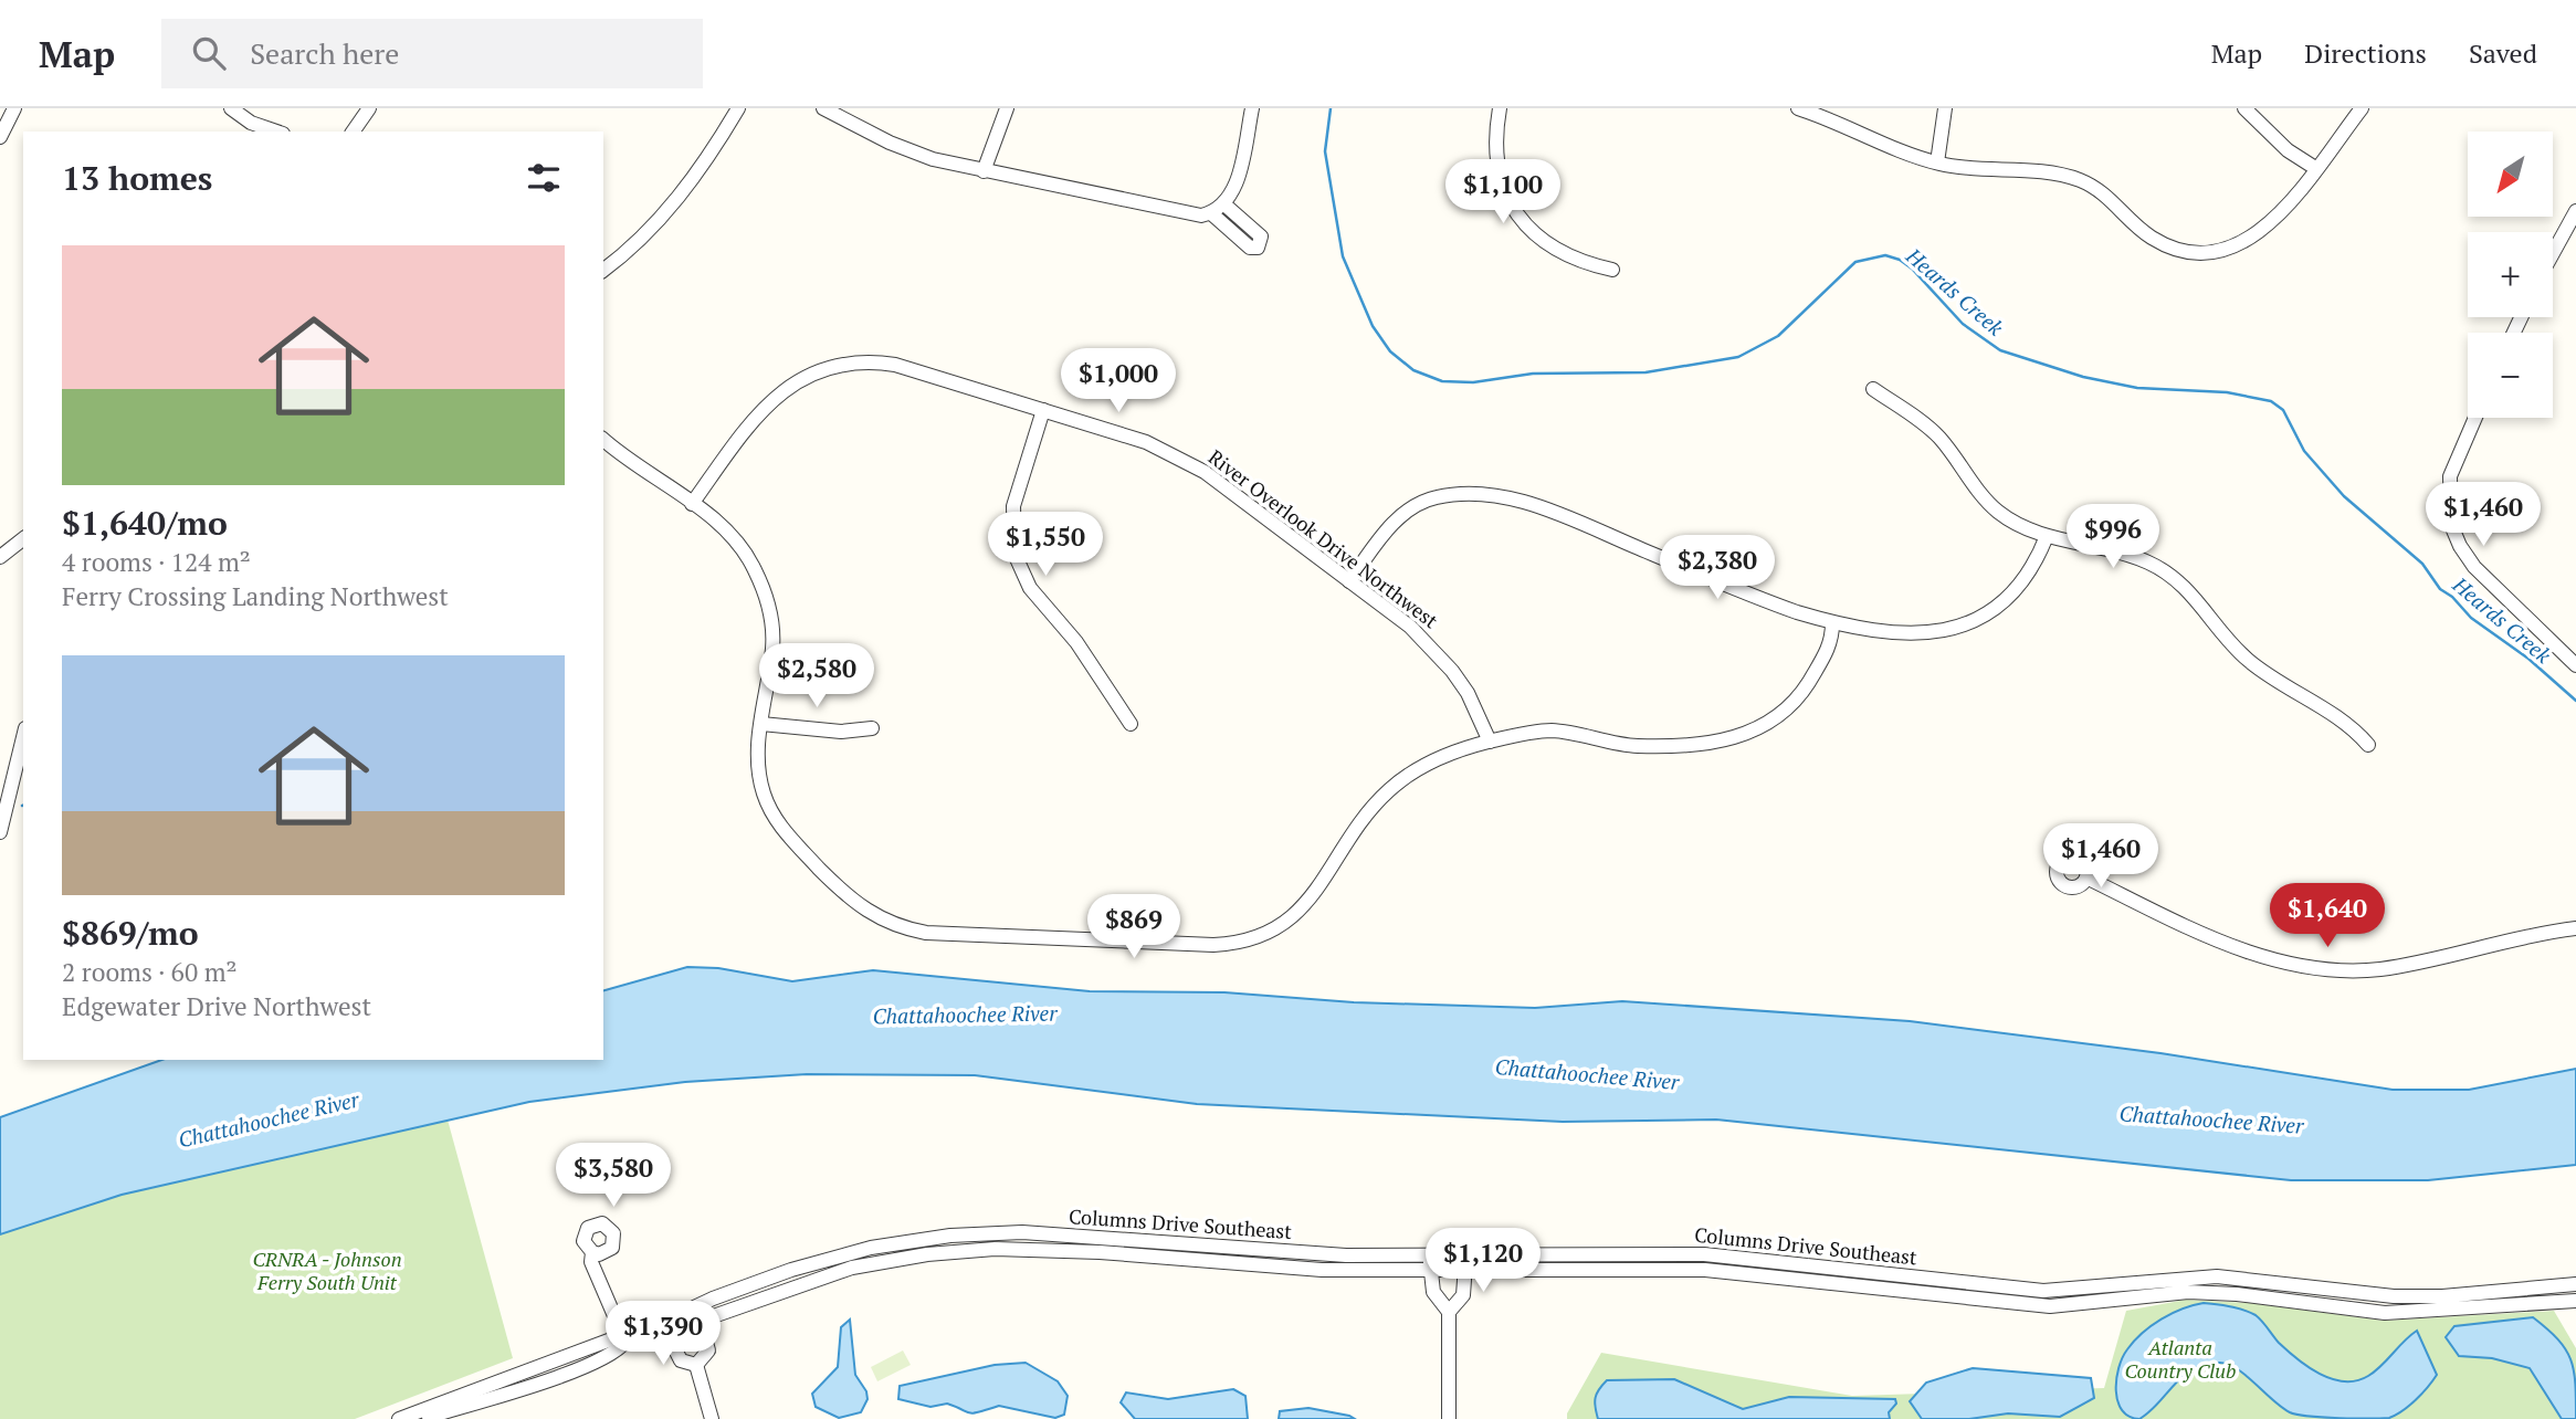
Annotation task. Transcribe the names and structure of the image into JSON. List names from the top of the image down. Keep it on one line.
{"streets":{"street":["River Overlook Drive Northwest","Columns Drive Southeast"]},"water":["Heards Creek","Chattahoochee River"],"parks":["CRNRA - Johnson Ferry South Unit","Atlanta Country Club"],"north":"bottom left","page":{"header":"Map","search":"Search here","nav":["Map","Directions","Saved"],"map_buttons":["+","−"],"heading":"13 homes","price":["$1,100","$1,000","$1,460","$996","$1,550","$2,380","$2,580","$1,460","$1,640","$869","$3,580","$1,120","$1,390"],"list":[{"name":"$1,640/mo","note":"4 rooms · 124 m² · Ferry Crossing Landing Northwest"},{"name":"$869/mo","note":"2 rooms · 60 m² · Edgewater Drive Northwest"}]}}
